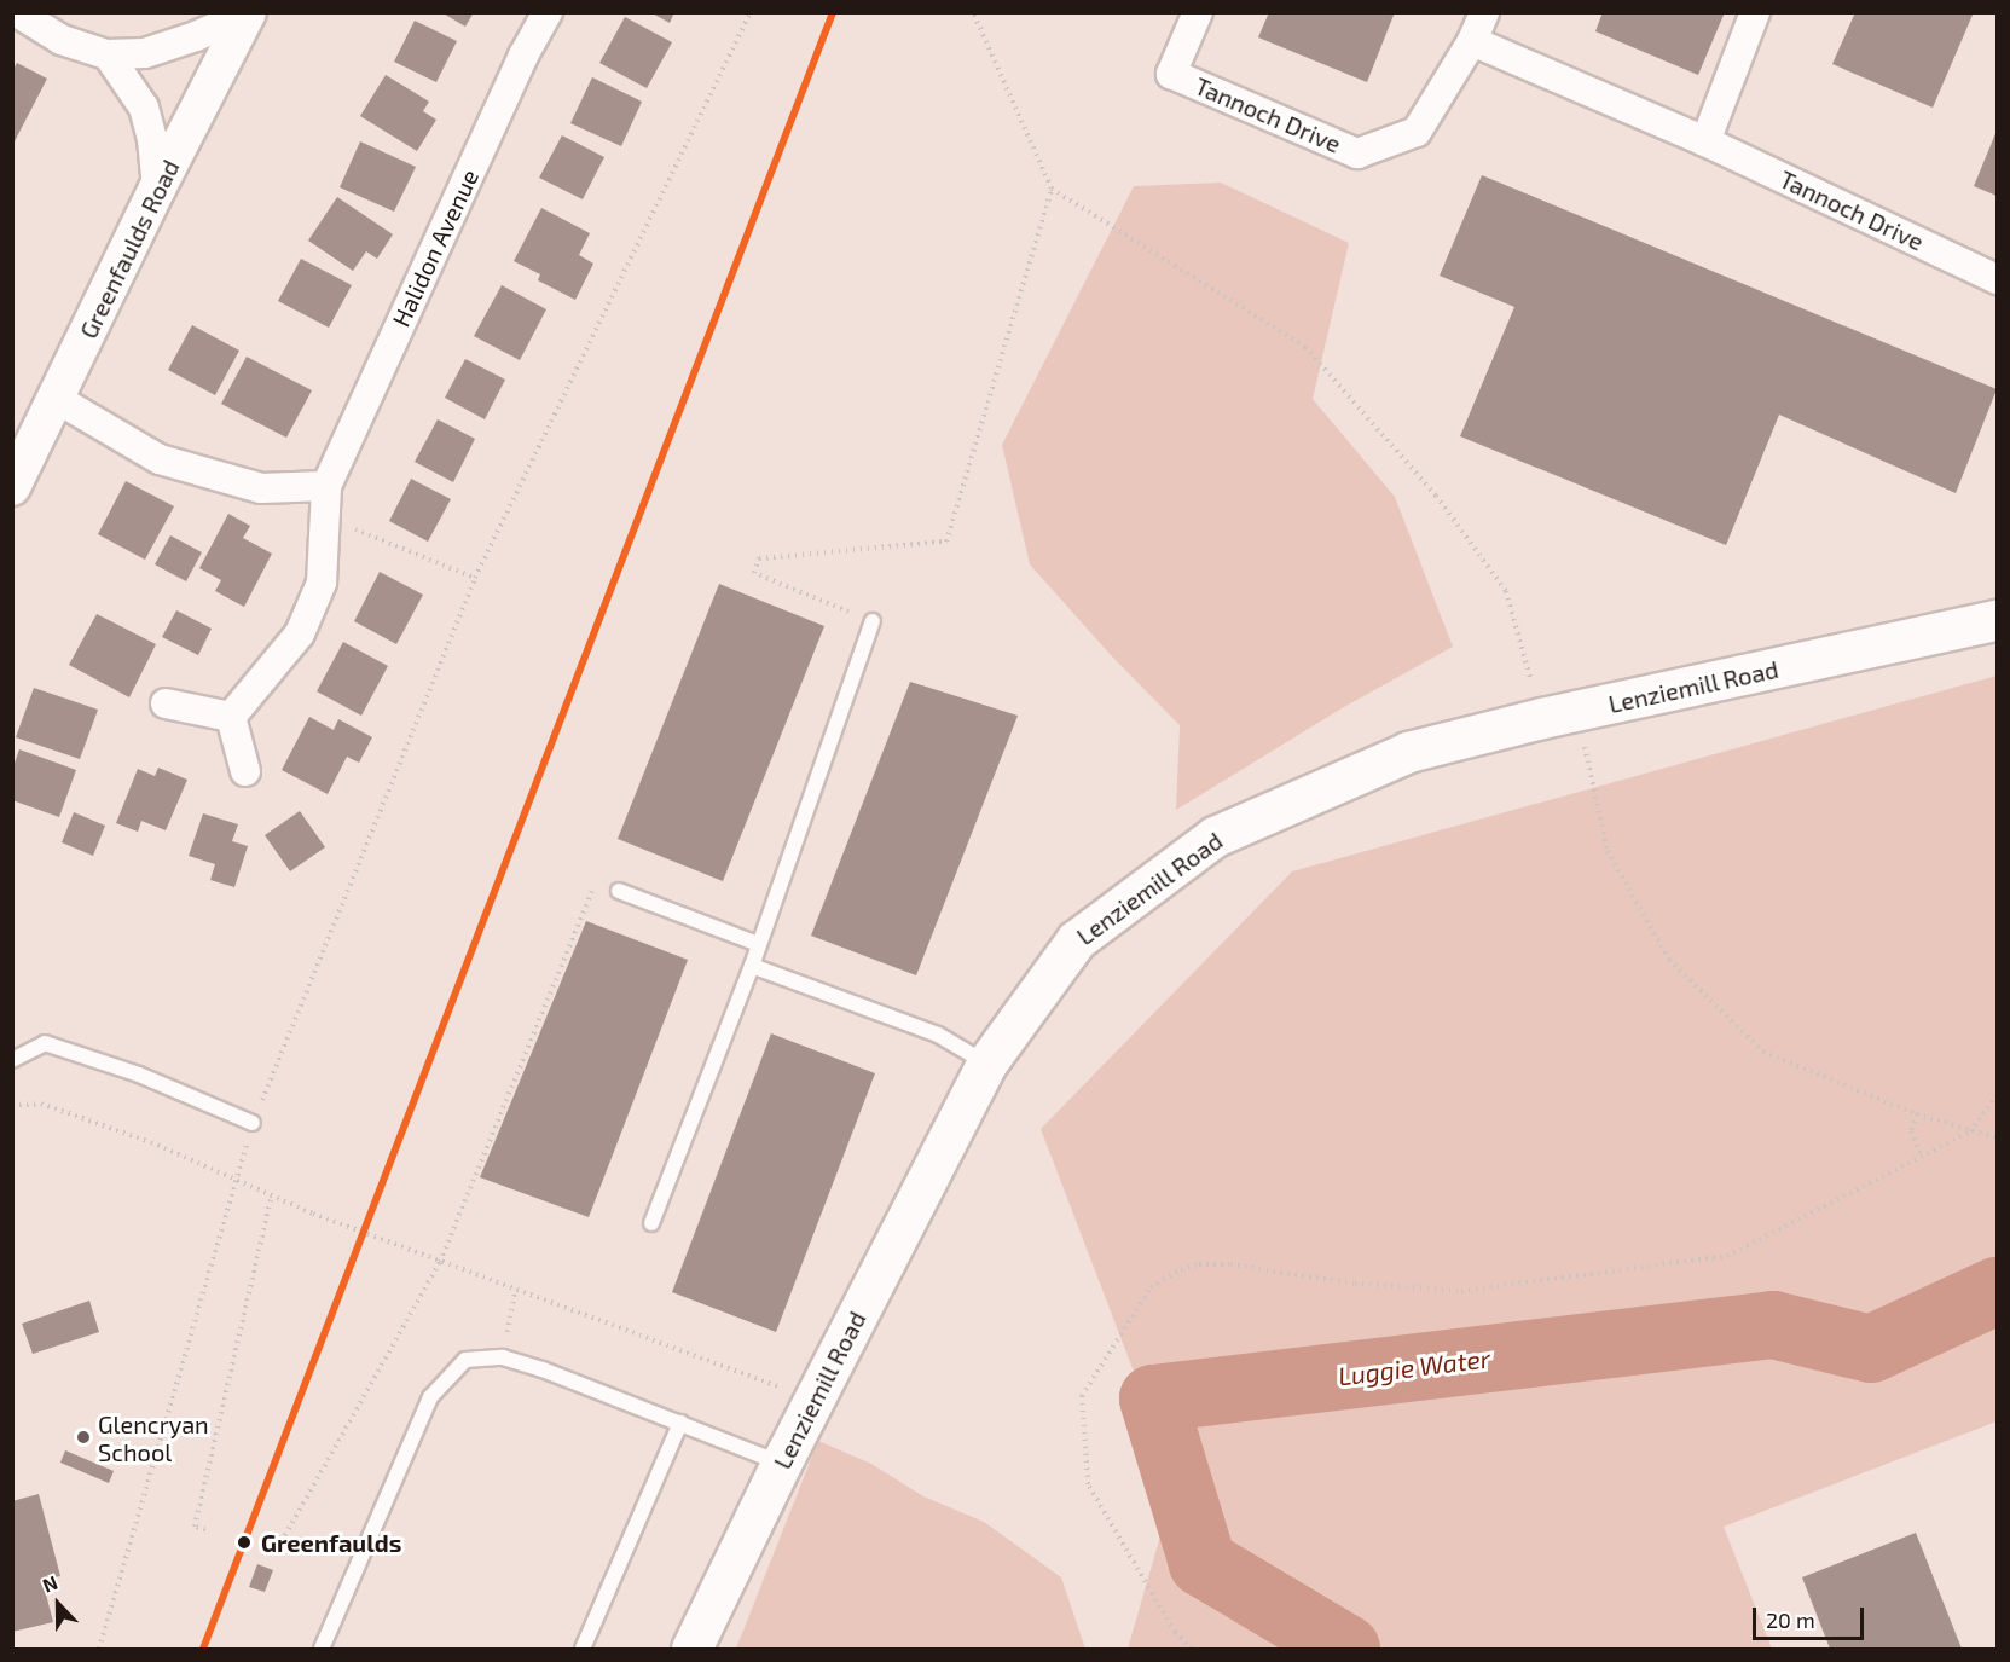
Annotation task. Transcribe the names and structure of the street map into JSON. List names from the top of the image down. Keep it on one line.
{"streets":{"main road":["Lenziemill Road"],"street":["Tannoch Drive","Halidon Avenue","Greenfaulds Road"]},"water":["Luggie Water"],"places":["Glencryan School","Greenfaulds"],"scale_bar":"20 m","north":"top"}
